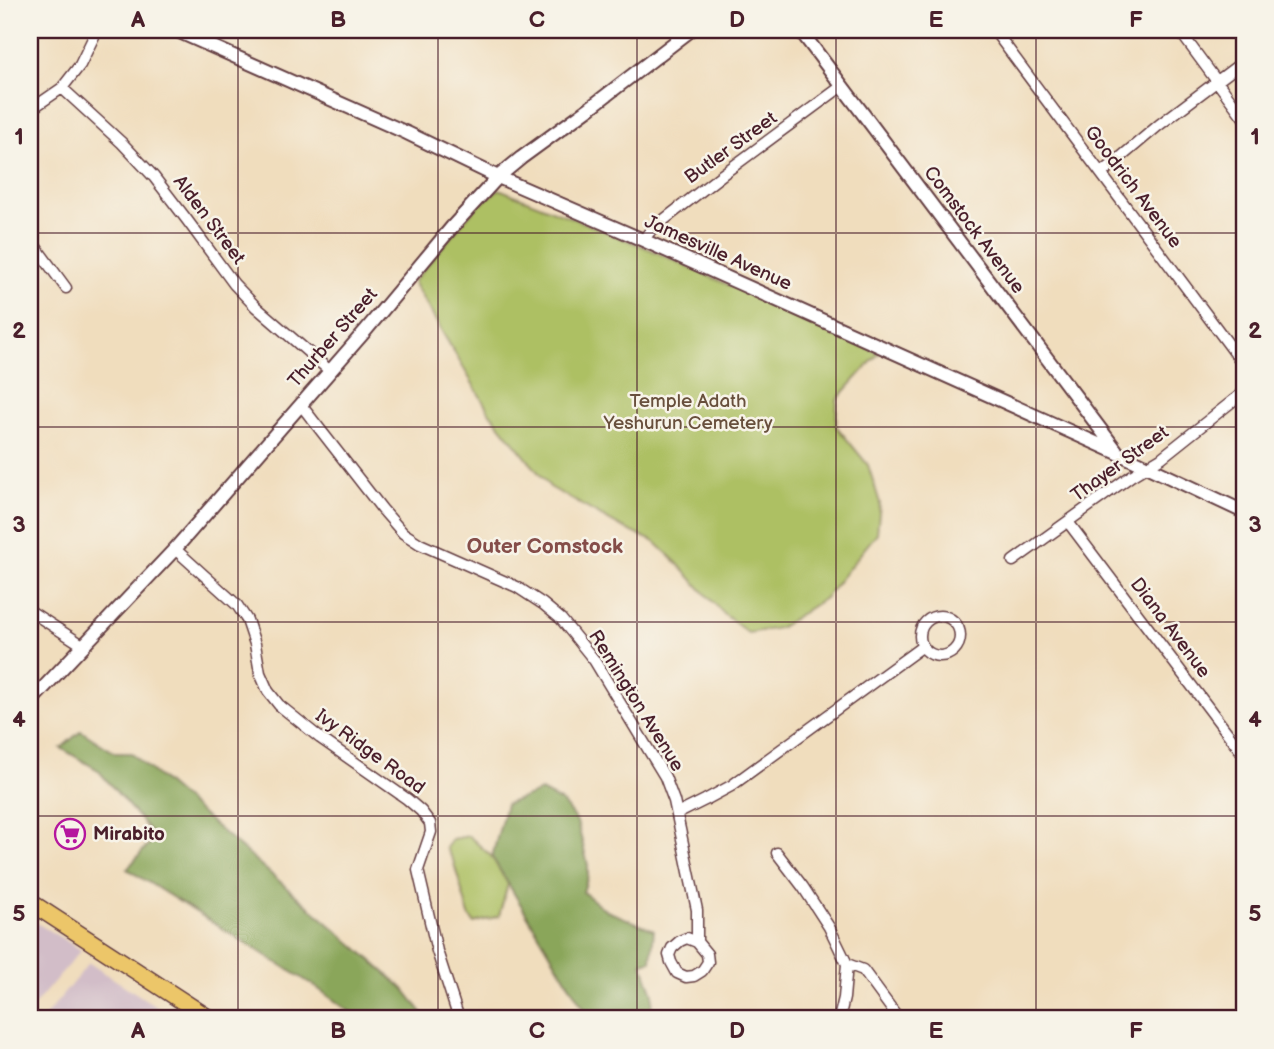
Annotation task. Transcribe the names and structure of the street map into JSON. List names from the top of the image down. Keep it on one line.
{"streets":{"street":["Butler Street","Goodrich Avenue","Alden Street","Comstock Avenue","Jamesville Avenue","Thurber Street","Thayer Street","Diana Avenue","Remington Avenue","Ivy Ridge Road"]},"crossings":[["Butler Street","Comstock Avenue"],["Butler Street","Jamesville Avenue"],["Alden Street","Thurber Street"],["Comstock Avenue","Jamesville Avenue"],["Jamesville Avenue","Thurber Street"],["Jamesville Avenue","Thayer Street"],["Thurber Street","Remington Avenue"],["Thurber Street","Ivy Ridge Road"],["Thayer Street","Diana Avenue"]],"districts":["Outer Comstock"],"parks":["Temple Adath Yeshurun Cemetery"],"places":{"supermarket":["Mirabito"]},"grid":{"columns":["A","B","C","D","E","F"],"rows":["1","2","3","4","5"]}}
